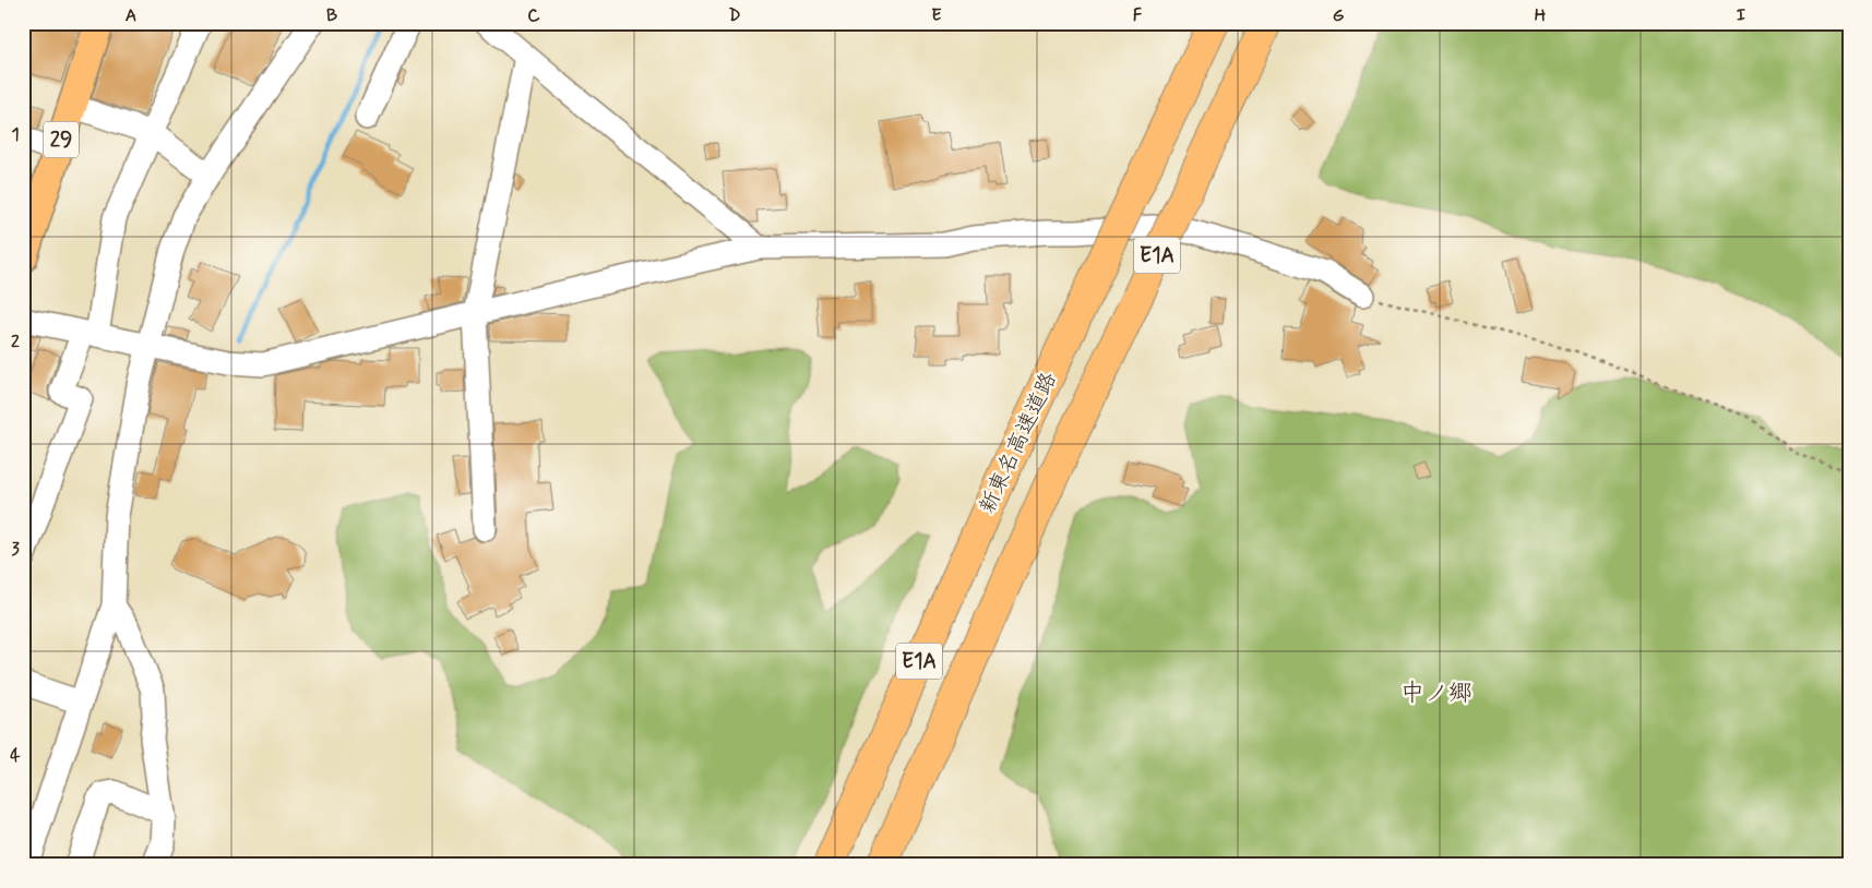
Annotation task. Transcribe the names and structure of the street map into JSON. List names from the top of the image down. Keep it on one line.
{"streets":{"highway":["E1A","新東名高速道路"],"main road":["29"]},"districts":["中ノ郷"],"grid":{"columns":["A","B","C","D","E","F","G","H","I"],"rows":["1","2","3","4"]}}
